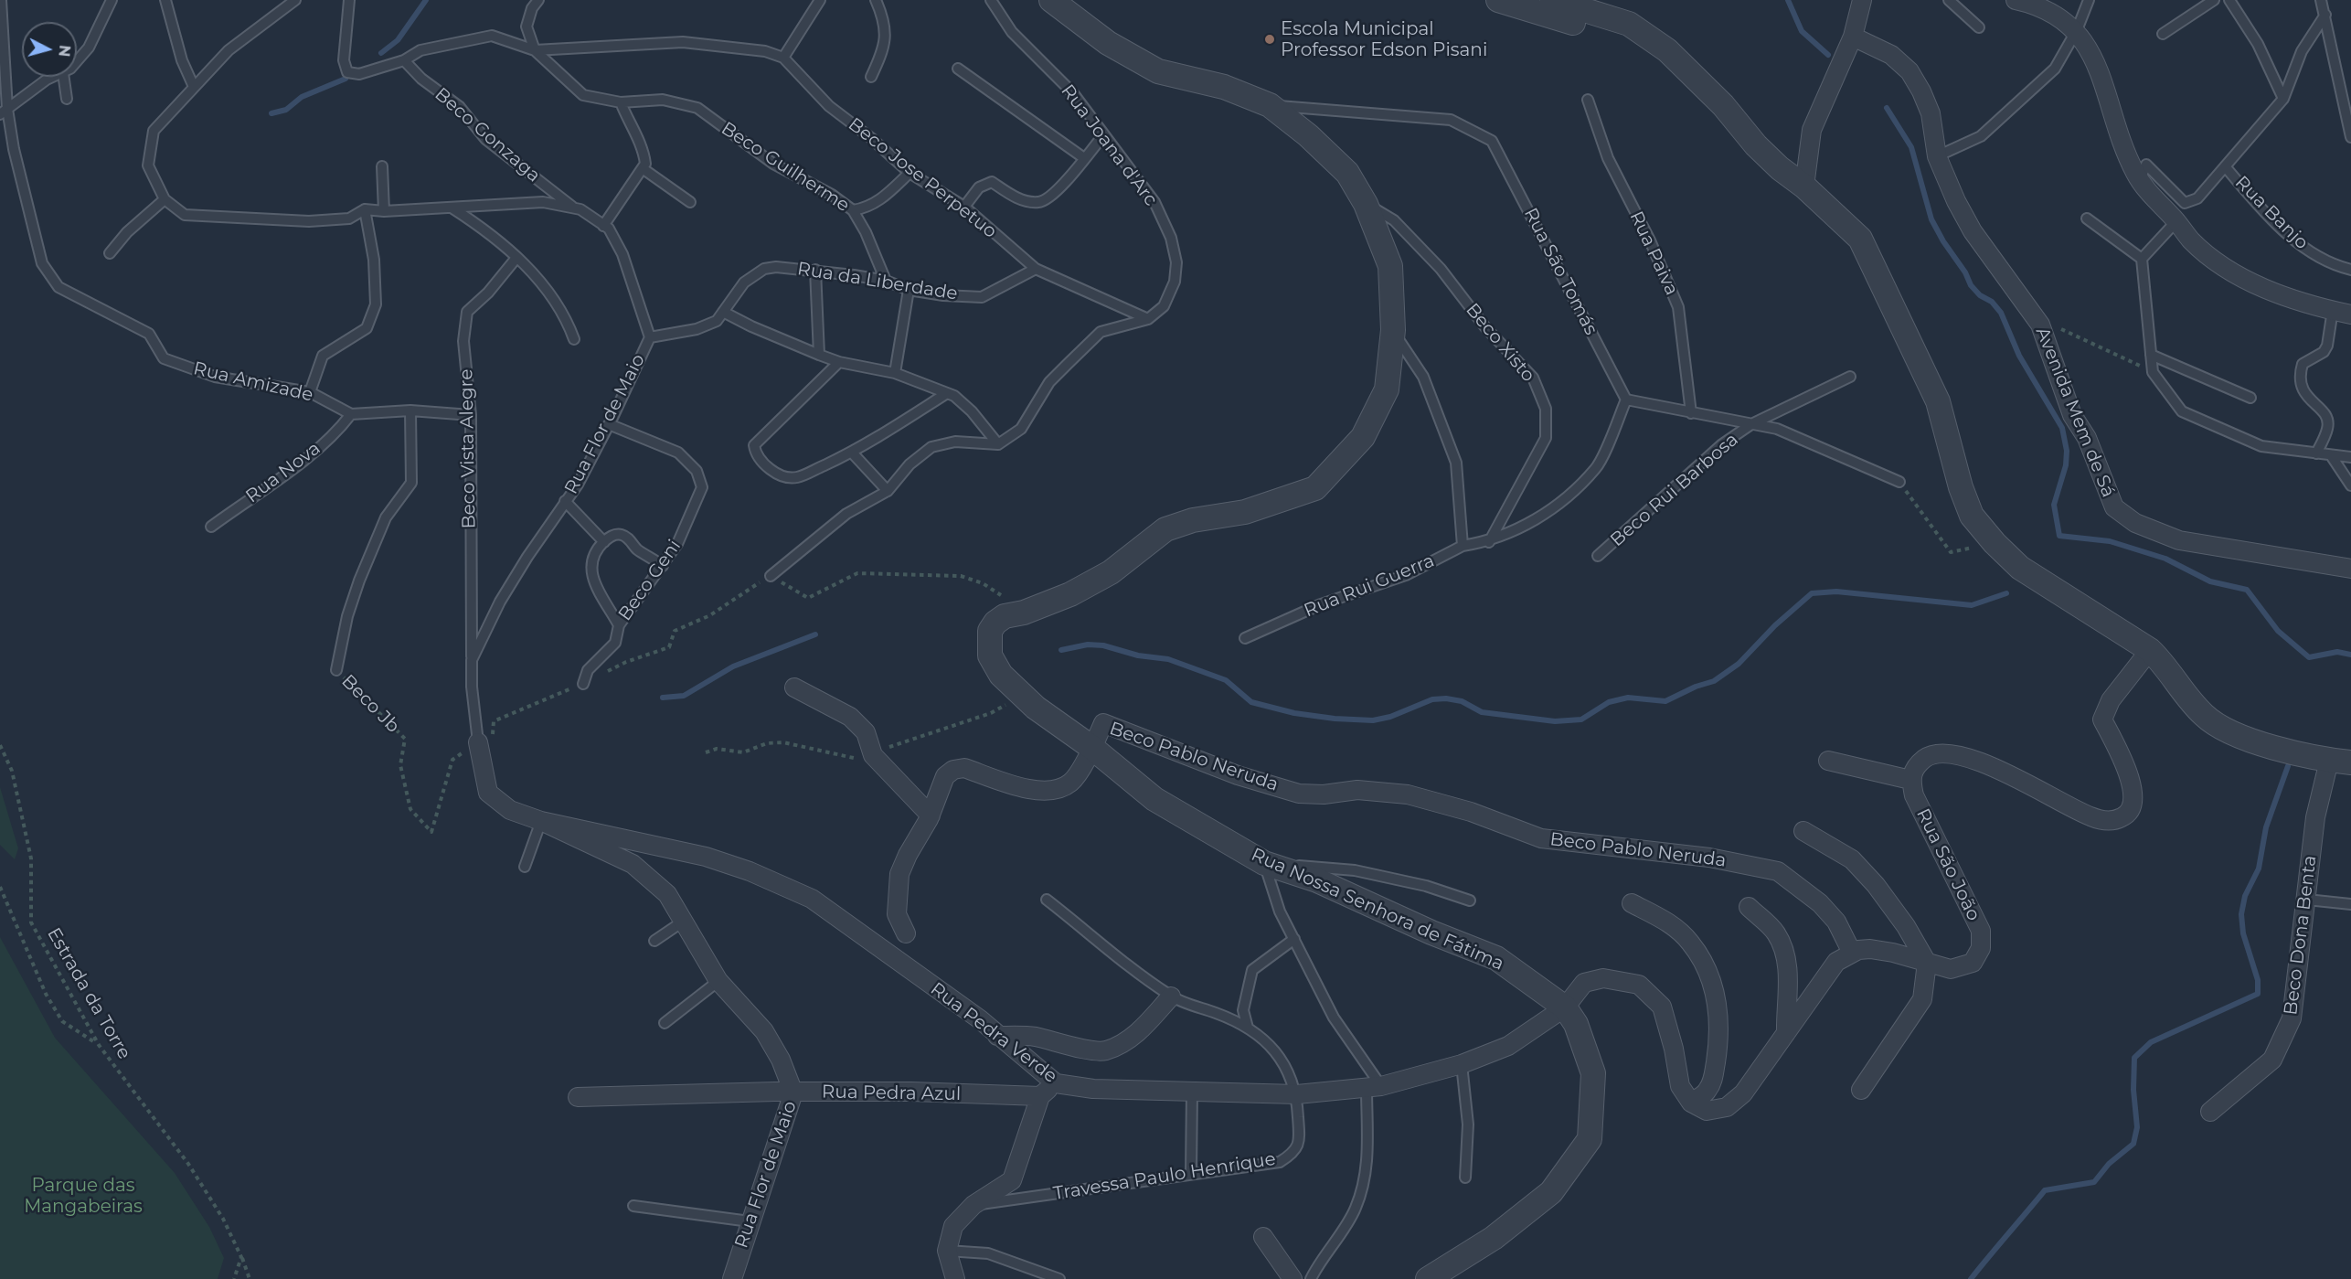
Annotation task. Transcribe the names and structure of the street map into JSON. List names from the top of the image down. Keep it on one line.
{"streets":{"street":["Avenida Mem de Sá","Rua Flor de Maio","Beco Pablo Neruda","Rua São João","Rua Nossa Senhora de Fátima","Beco Dona Benta","Rua Pedra Verde","Rua Pedra Azul"],"lane":["Beco Gonzaga","Rua Joana d'Arc","Beco Guilherme","Beco Jose Perpetuo","Rua Banjo","Rua Paiva","Rua São Tomás","Rua da Liberdade","Beco Xisto","Rua Amizade","Beco Vista Alegre","Rua Nova","Beco Rui Barbosa","Beco Geni","Rua Rui Guerra","Beco Jb","Travessa Paulo Henrique"],"path":["Estrada da Torre"]},"crossings":[["Beco Gonzaga","Rua Flor de Maio"],["Beco Guilherme","Rua da Liberdade"],["Beco Jose Perpetuo","Rua da Liberdade"],["Rua São Tomás","Rua Nossa Senhora de Fátima"],["Rua da Liberdade","Rua Flor de Maio"],["Beco Xisto","Rua Nossa Senhora de Fátima"],["Rua Amizade","Rua Nova"],["Rua Flor de Maio","Beco Vista Alegre"],["Rua Flor de Maio","Beco Geni"],["Rua Flor de Maio","Beco Jb"],["Rua Flor de Maio","Rua Pedra Verde"],["Rua Flor de Maio","Rua Pedra Azul"],["Beco Pablo Neruda","Rua São João"],["Beco Pablo Neruda","Rua Nossa Senhora de Fátima"],["Rua Nossa Senhora de Fátima","Rua Pedra Verde"],["Rua Pedra Verde","Travessa Paulo Henrique"]],"parks":["Parque das Mangabeiras"],"places":["Escola Municipal Professor Edson Pisani"],"north":"right"}
